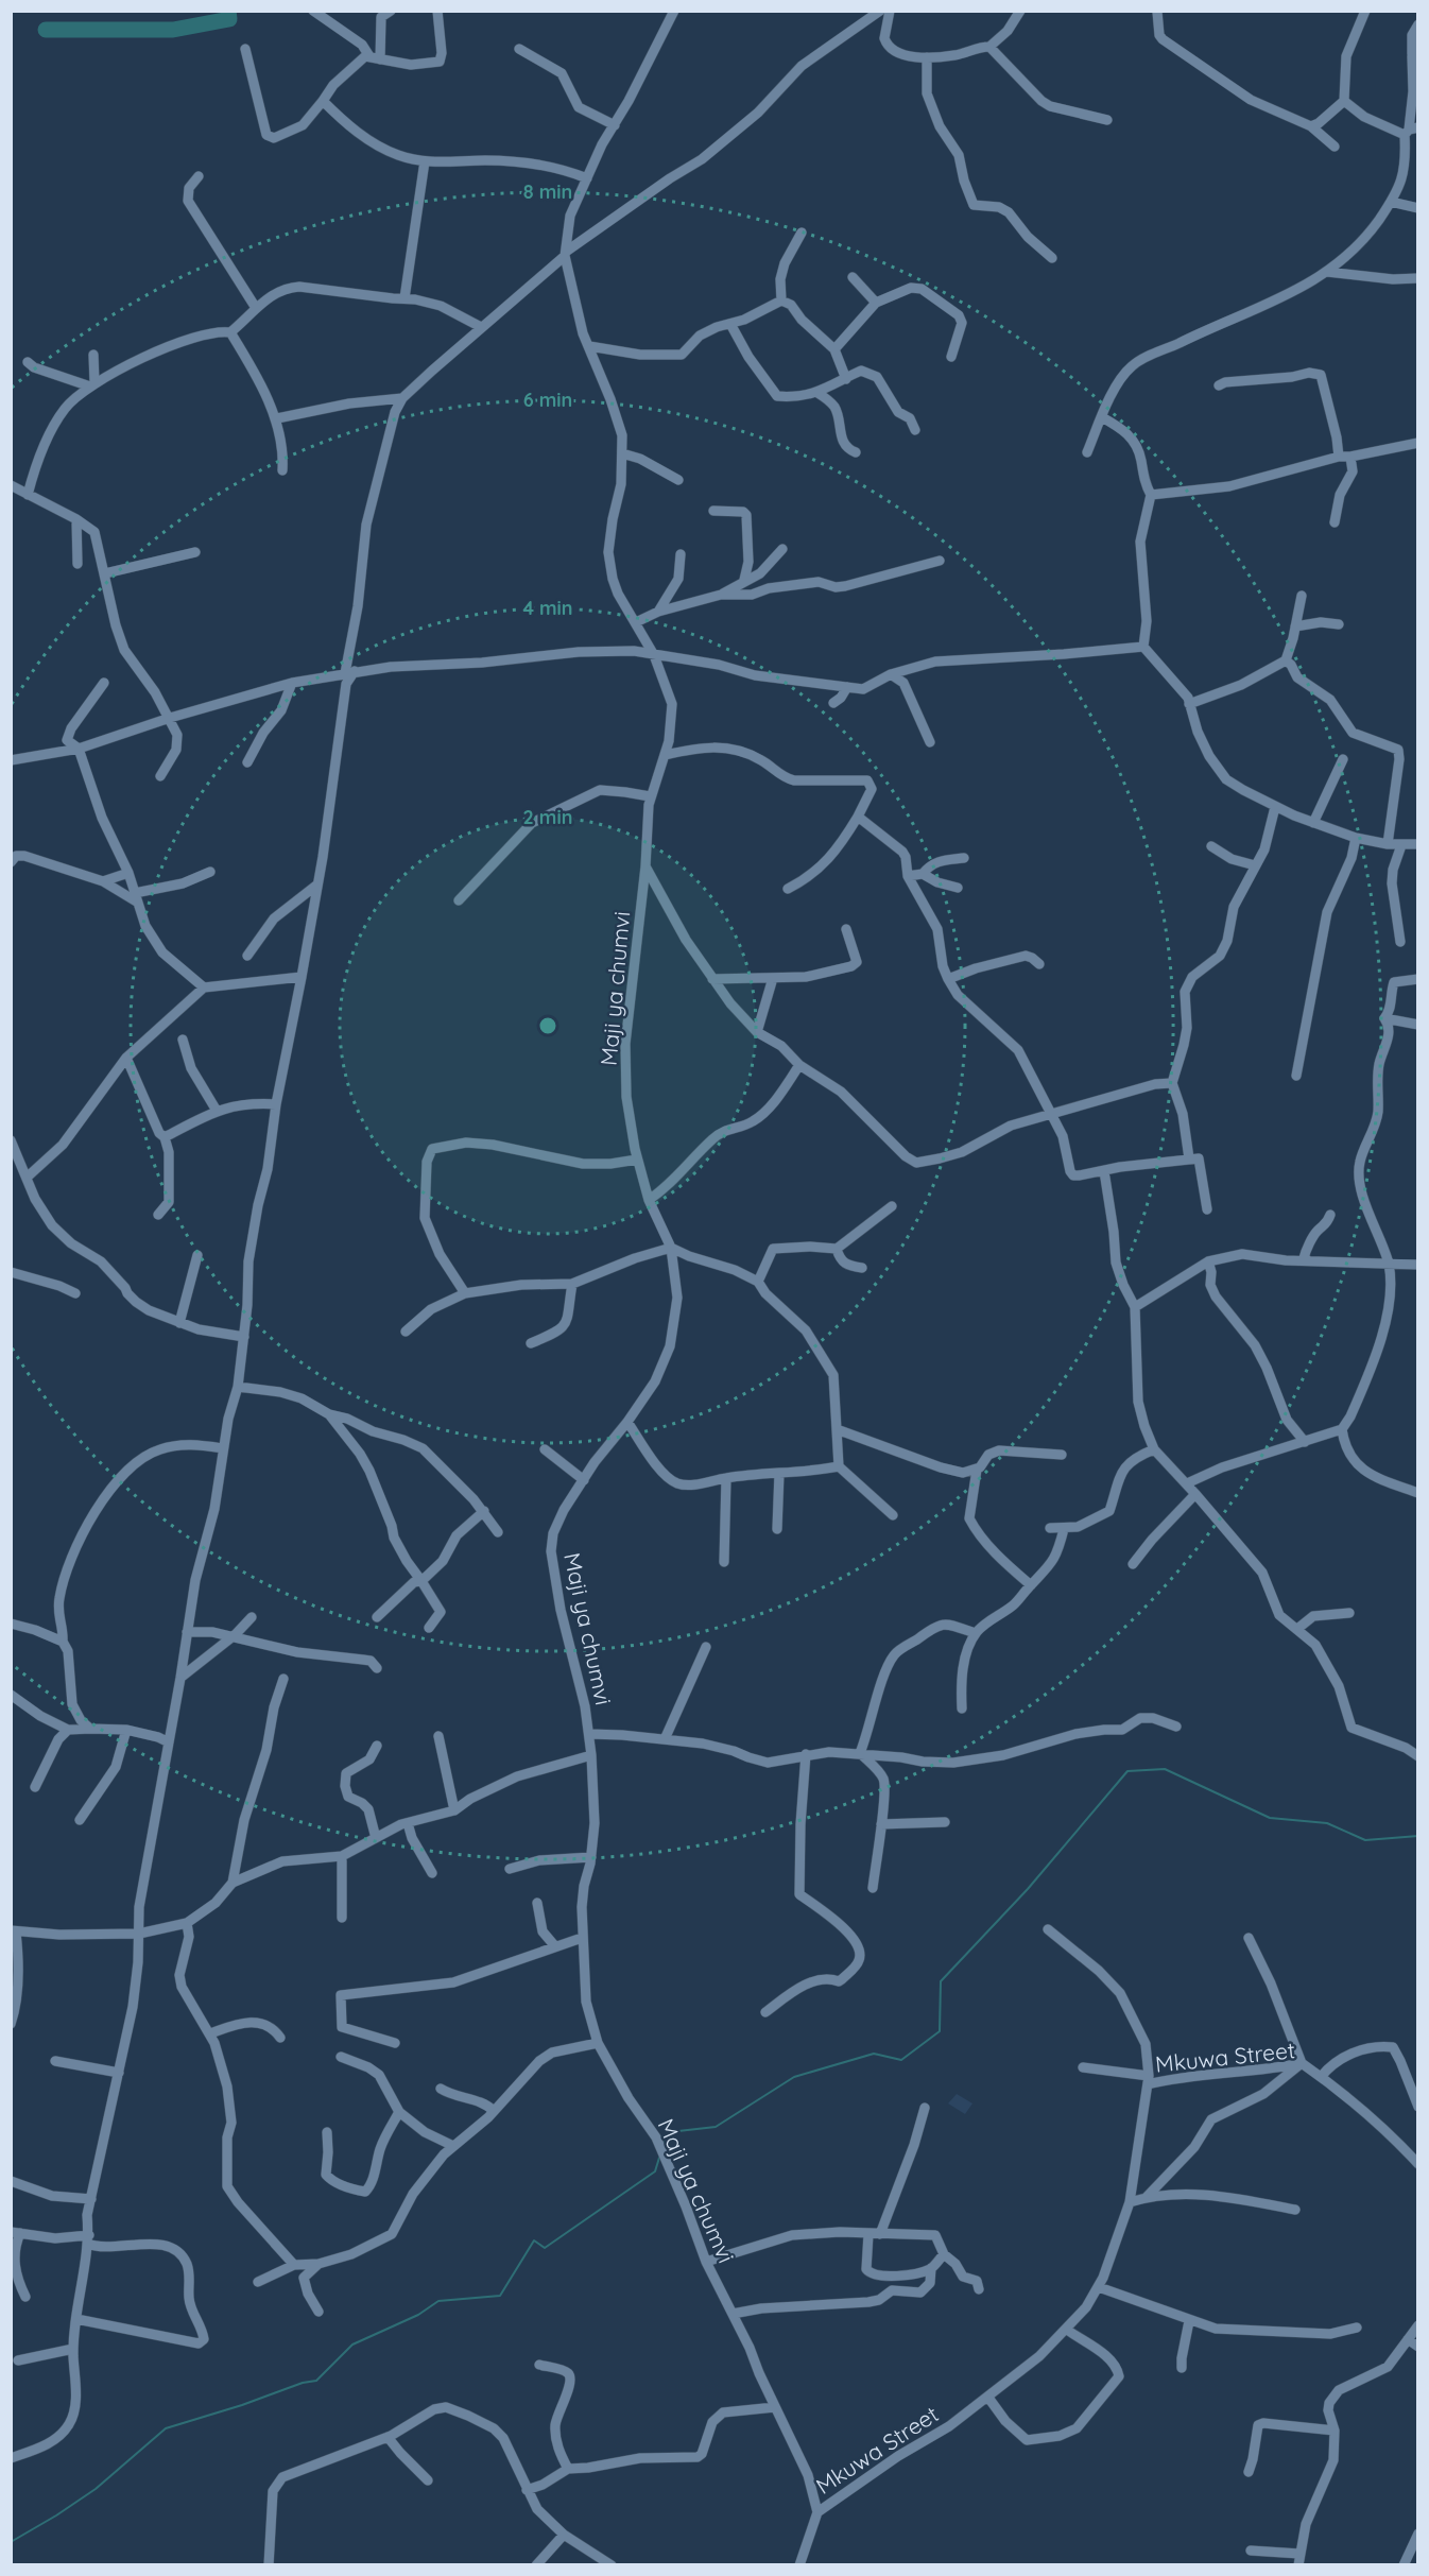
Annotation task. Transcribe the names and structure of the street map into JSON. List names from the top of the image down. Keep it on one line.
{"streets":{"street":["Maji ya chumvi","Mkuwa Street"]},"crossings":[["Maji ya chumvi","Mkuwa Street"]],"rings":["8 min","6 min","4 min","2 min"]}
